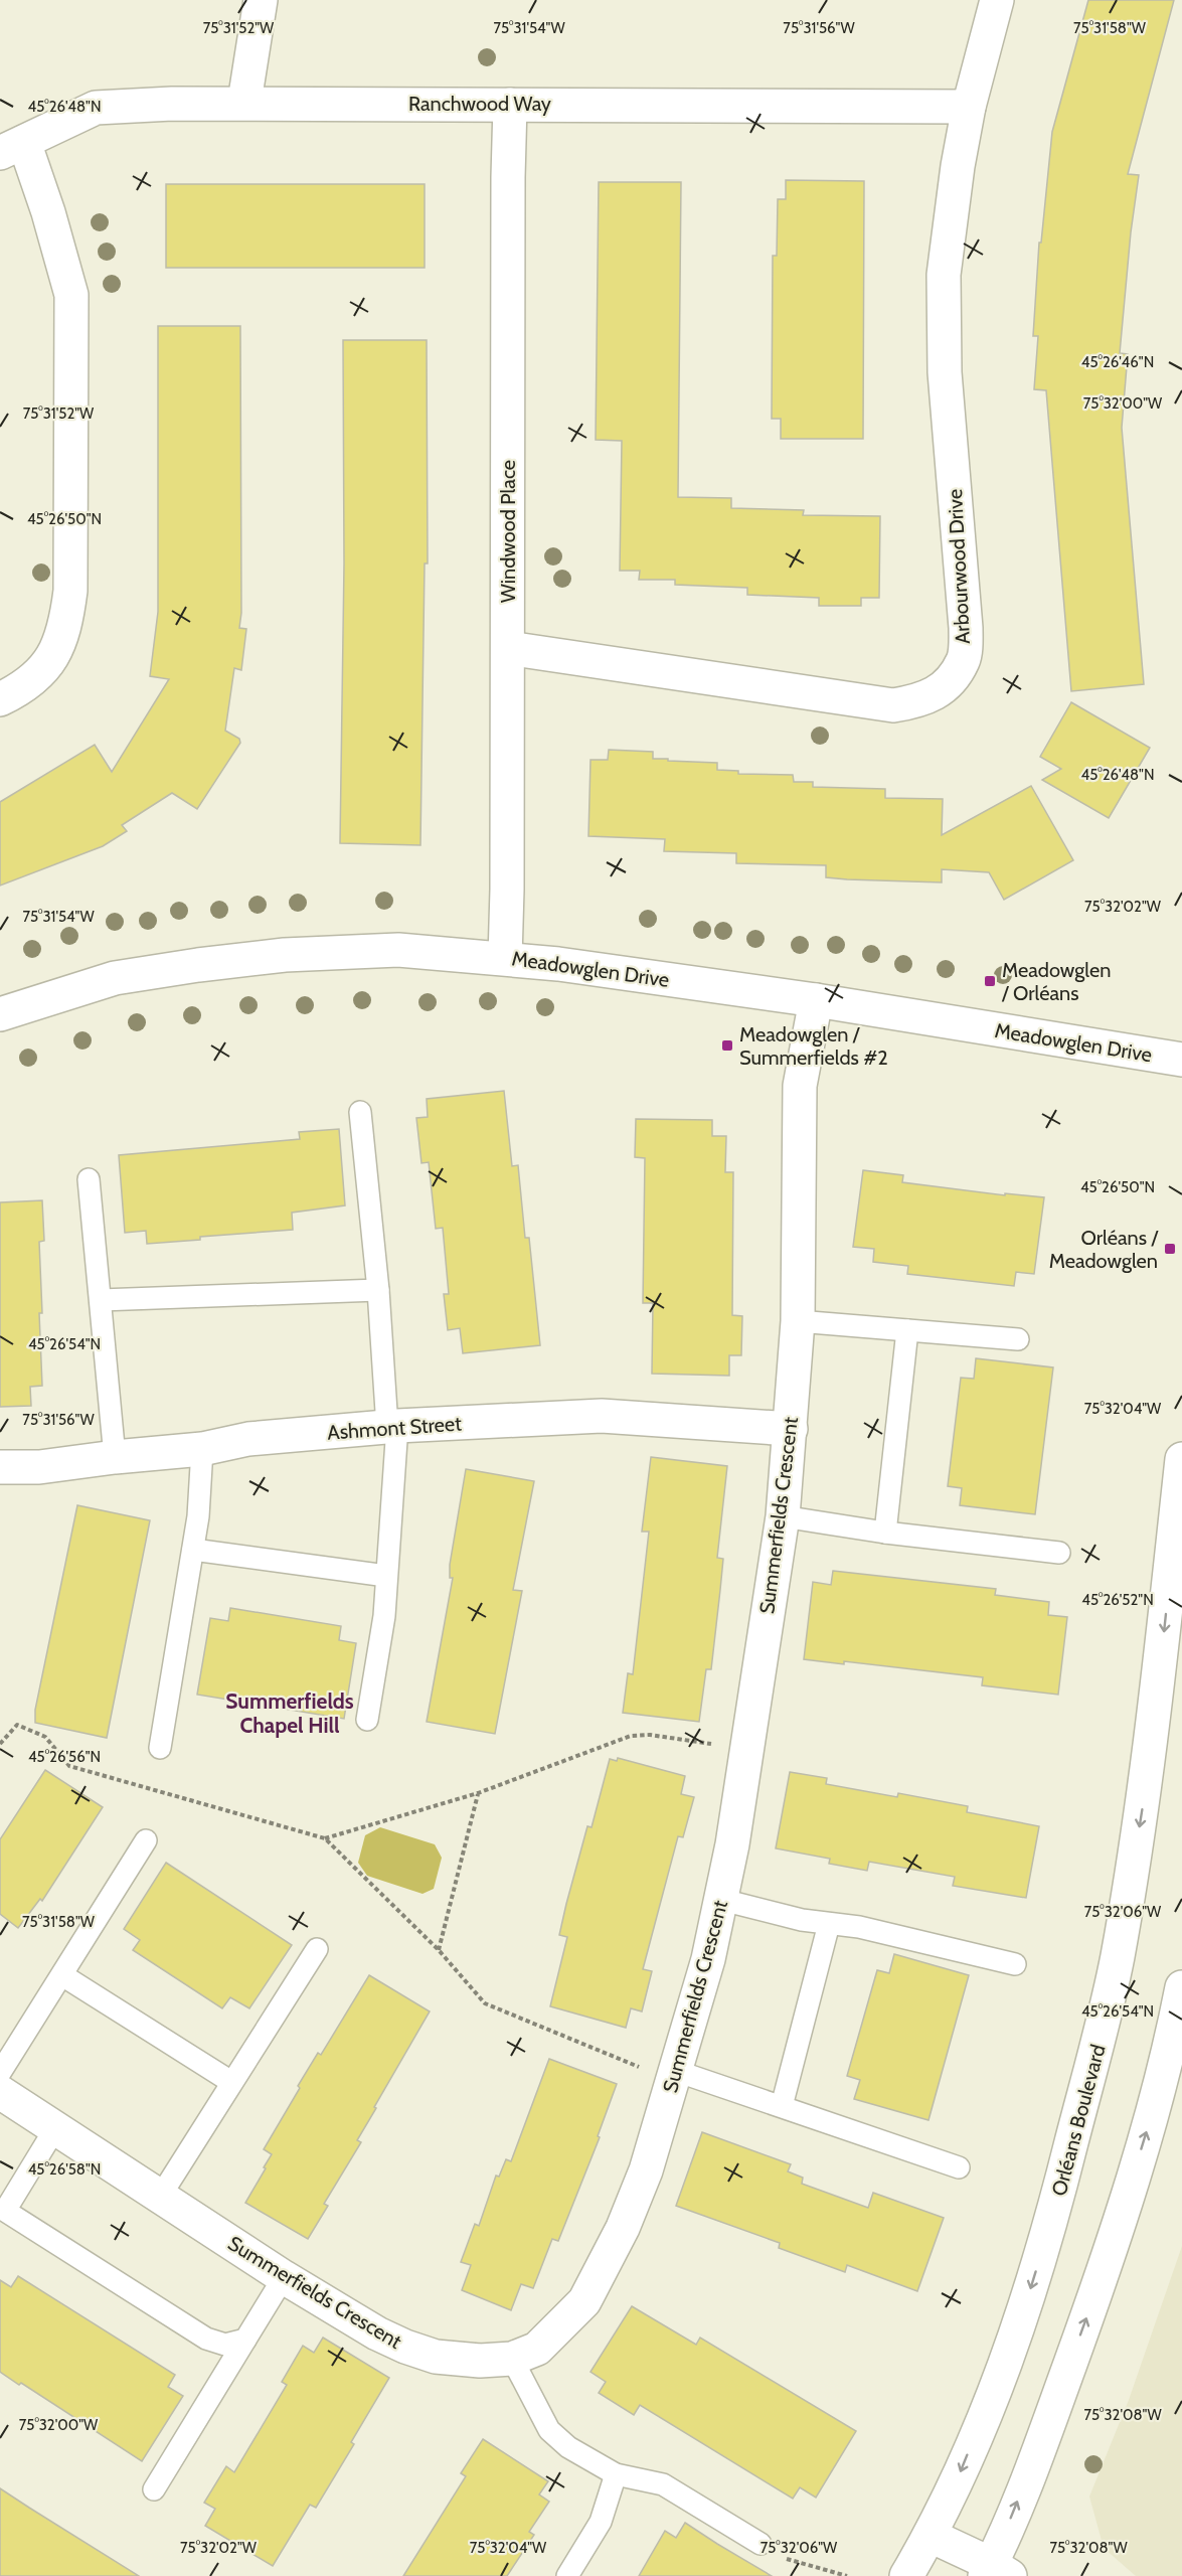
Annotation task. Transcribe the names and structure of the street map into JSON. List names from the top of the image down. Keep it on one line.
{"streets":{"street":["Ranchwood Way","Windwood Place","Arbourwood Drive","Meadowglen Drive","Ashmont Street","Summerfields Crescent","Orléans Boulevard"]},"crossings":[["Ranchwood Way","Windwood Place"],["Ranchwood Way","Arbourwood Drive"],["Windwood Place","Arbourwood Drive"],["Windwood Place","Meadowglen Drive"],["Meadowglen Drive","Summerfields Crescent"],["Ashmont Street","Summerfields Crescent"]],"districts":["Summerfields Chapel Hill"],"places":{"transit":["Meadowglen / Orléans","Meadowglen / Summerfields #2","Orléans / Meadowglen"]},"coordinates":["75°31'52\"W","75°31'54\"W","75°31'56\"W","75°31'58\"W","45°26'48\"N","45°26'46\"N","75°32'00\"W","45°26'50\"N","75°32'02\"W","45°26'54\"N","75°32'04\"W","45°26'52\"N","45°26'56\"N","75°32'06\"W","45°26'58\"N","75°32'08\"W"]}
